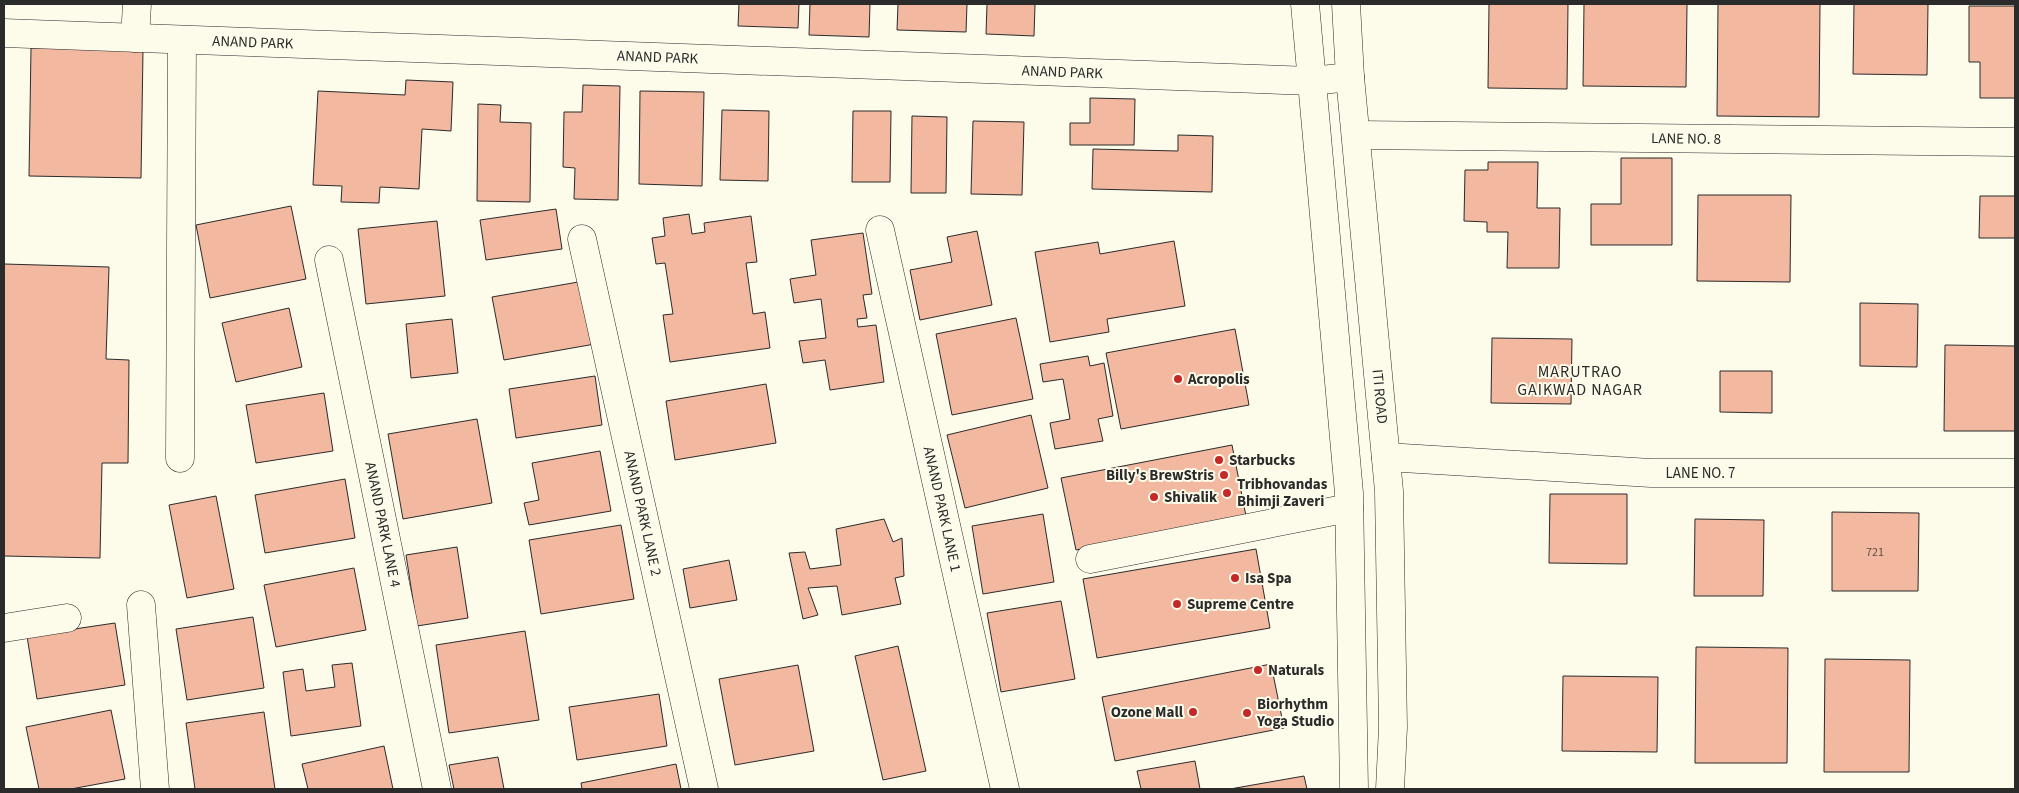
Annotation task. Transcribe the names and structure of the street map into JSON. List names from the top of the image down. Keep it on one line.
{"streets":{"street":["ANAND PARK","LANE NO. 8","ITI ROAD","LANE NO. 7","ANAND PARK LANE 1","ANAND PARK LANE 2","ANAND PARK LANE 4"]},"crossings":[["ANAND PARK","ITI ROAD"],["LANE NO. 8","ITI ROAD"],["ITI ROAD","LANE NO. 7"]],"districts":["MARUTRAO GAIKWAD NAGAR"],"places":["Acropolis","Starbucks","Billy's BrewStris","Tribhovandas Bhimji Zaveri","Shivalik","Isa Spa","Supreme Centre","Naturals","Ozone Mall","Biorhythm Yoga Studio"],"house_numbers":["721"]}
